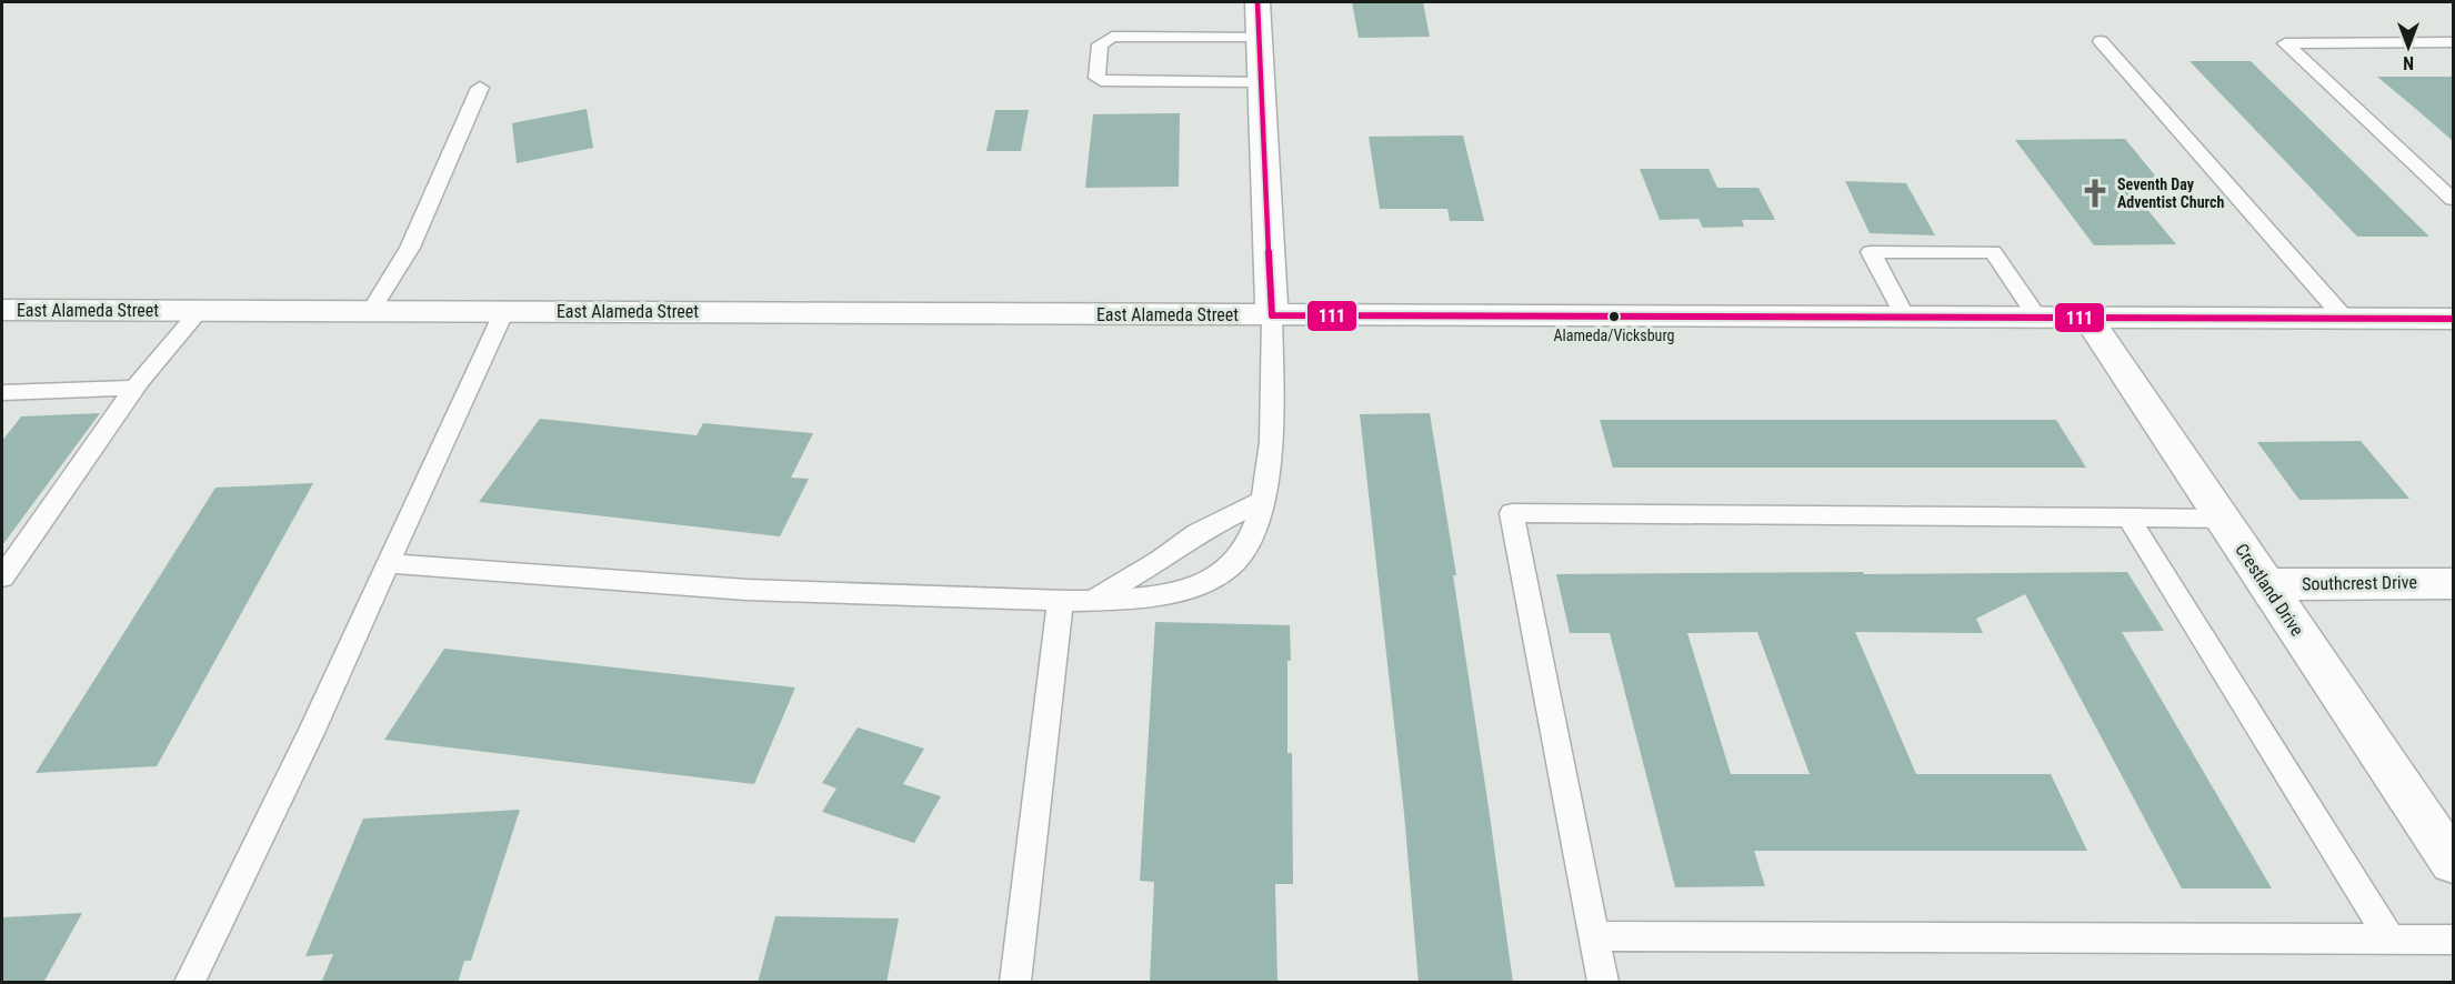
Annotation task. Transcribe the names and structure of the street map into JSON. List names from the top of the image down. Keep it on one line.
{"streets":{"street":["East Alameda Street","Southcrest Drive","Crestland Drive"]},"crossings":[["East Alameda Street","Crestland Drive"],["Southcrest Drive","Crestland Drive"]],"places":{"church":["Seventh Day Adventist Church"],"other":["Alameda/Vicksburg"]},"lines":["transit line 111"],"north":"bottom"}
